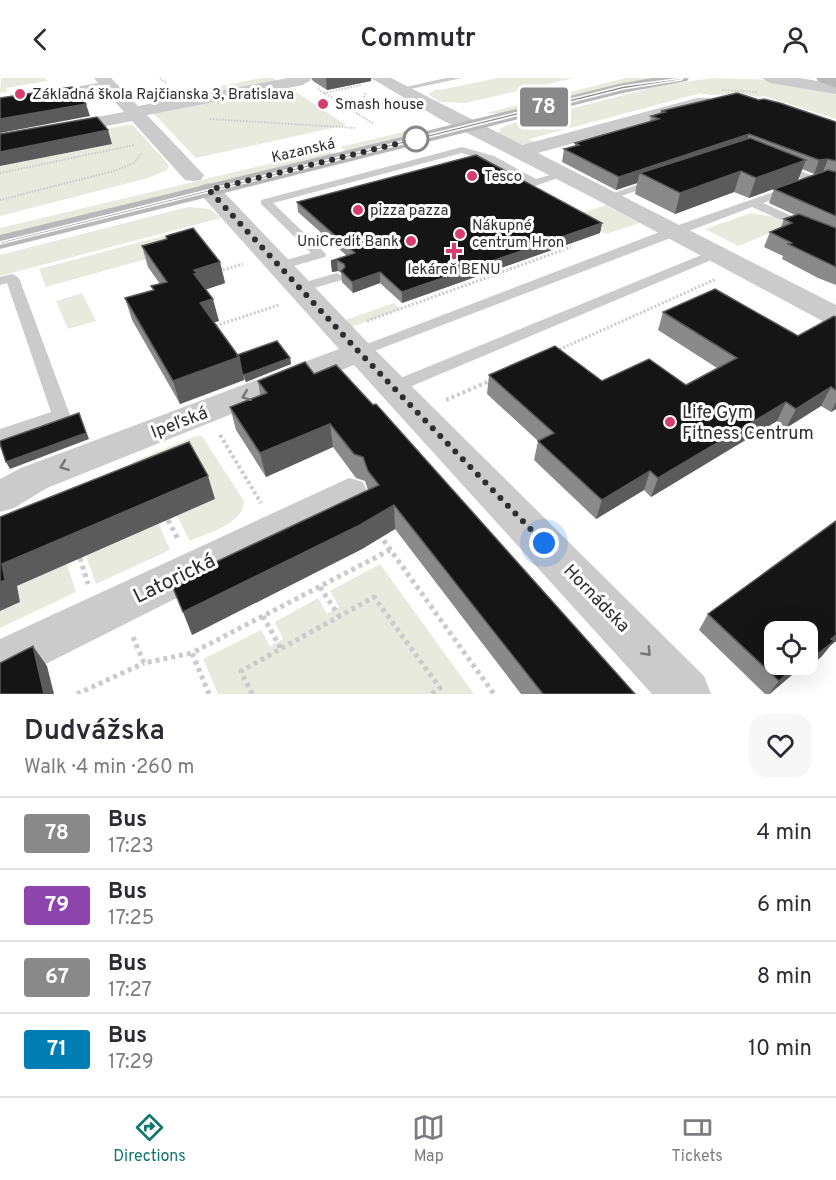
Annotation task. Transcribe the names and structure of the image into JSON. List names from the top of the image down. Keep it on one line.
{"streets":{"main road":["Kazanská"],"street":["Ipeľská","Latorická","Hornádska"]},"crossings":[["Kazanská","Hornádska"],["Ipeľská","Hornádska"]],"one_way":["Hornádska"],"places":{"other":["Základná škola Rajčianska 3, Bratislava","Smash house","Tesco","pizza pazza","Nákupné centrum Hron","UniCredit Bank","Life Gym Fitness Centrum"],"health":["lekáreň BENU"]},"lines":["bus line 78"],"page":{"header":"Commutr","on_map":"78","heading":["Dudvážska","Walk · 4 min · 260 m"],"list":[{"mark":"78","name":"Bus","note":"17:23","value":"4 min"},{"mark":"79","name":"Bus","note":"17:25","value":"6 min"},{"mark":"67","name":"Bus","note":"17:27","value":"8 min"},{"mark":"71","name":"Bus","note":"17:29","value":"10 min"}],"tabs":["Directions","Map","Tickets"]}}
